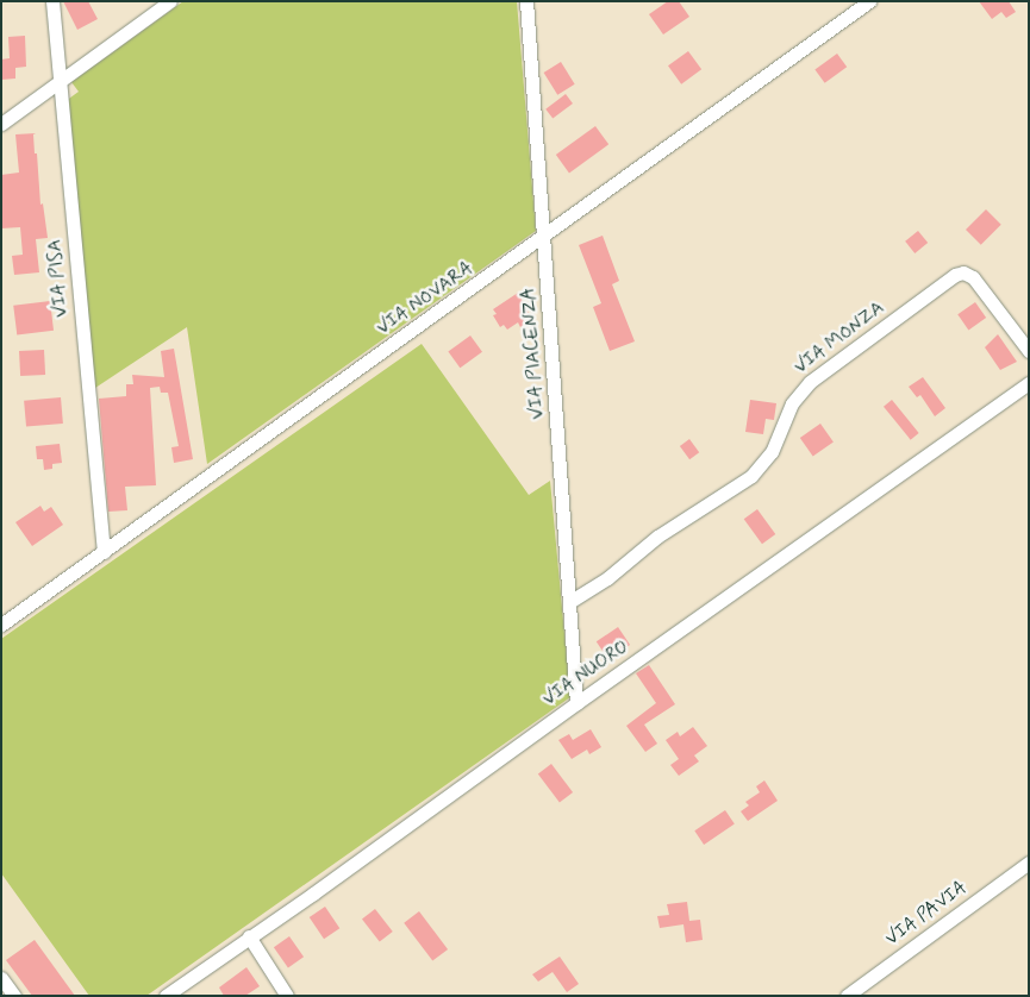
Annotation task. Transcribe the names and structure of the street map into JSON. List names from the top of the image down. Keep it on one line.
{"streets":{"street":["VIA PISA","VIA NOVARA","VIA MONZA","VIA PIACENZA","VIA NUORO","VIA PAVIA"]},"crossings":[["VIA PISA","VIA NOVARA"],["VIA NOVARA","VIA PIACENZA"],["VIA MONZA","VIA PIACENZA"],["VIA PIACENZA","VIA NUORO"]]}
